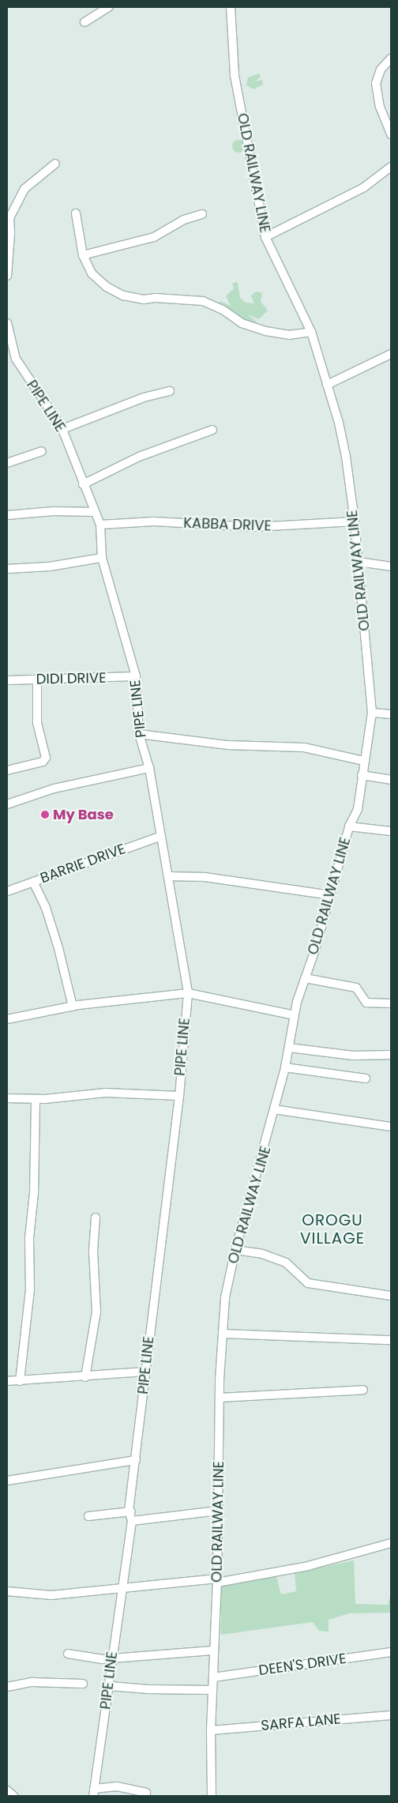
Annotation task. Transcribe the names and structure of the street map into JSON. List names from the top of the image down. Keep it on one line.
{"streets":{"street":["OLD RAILWAY LINE","PIPE LINE","KABBA DRIVE","DIDI DRIVE","BARRIE DRIVE","DEEN'S DRIVE","SARFA LANE"]},"crossings":[["OLD RAILWAY LINE","KABBA DRIVE"],["OLD RAILWAY LINE","DEEN'S DRIVE"],["OLD RAILWAY LINE","SARFA LANE"],["PIPE LINE","KABBA DRIVE"],["PIPE LINE","DIDI DRIVE"],["PIPE LINE","BARRIE DRIVE"]],"districts":["OROGU VILLAGE"],"places":["My Base"]}
